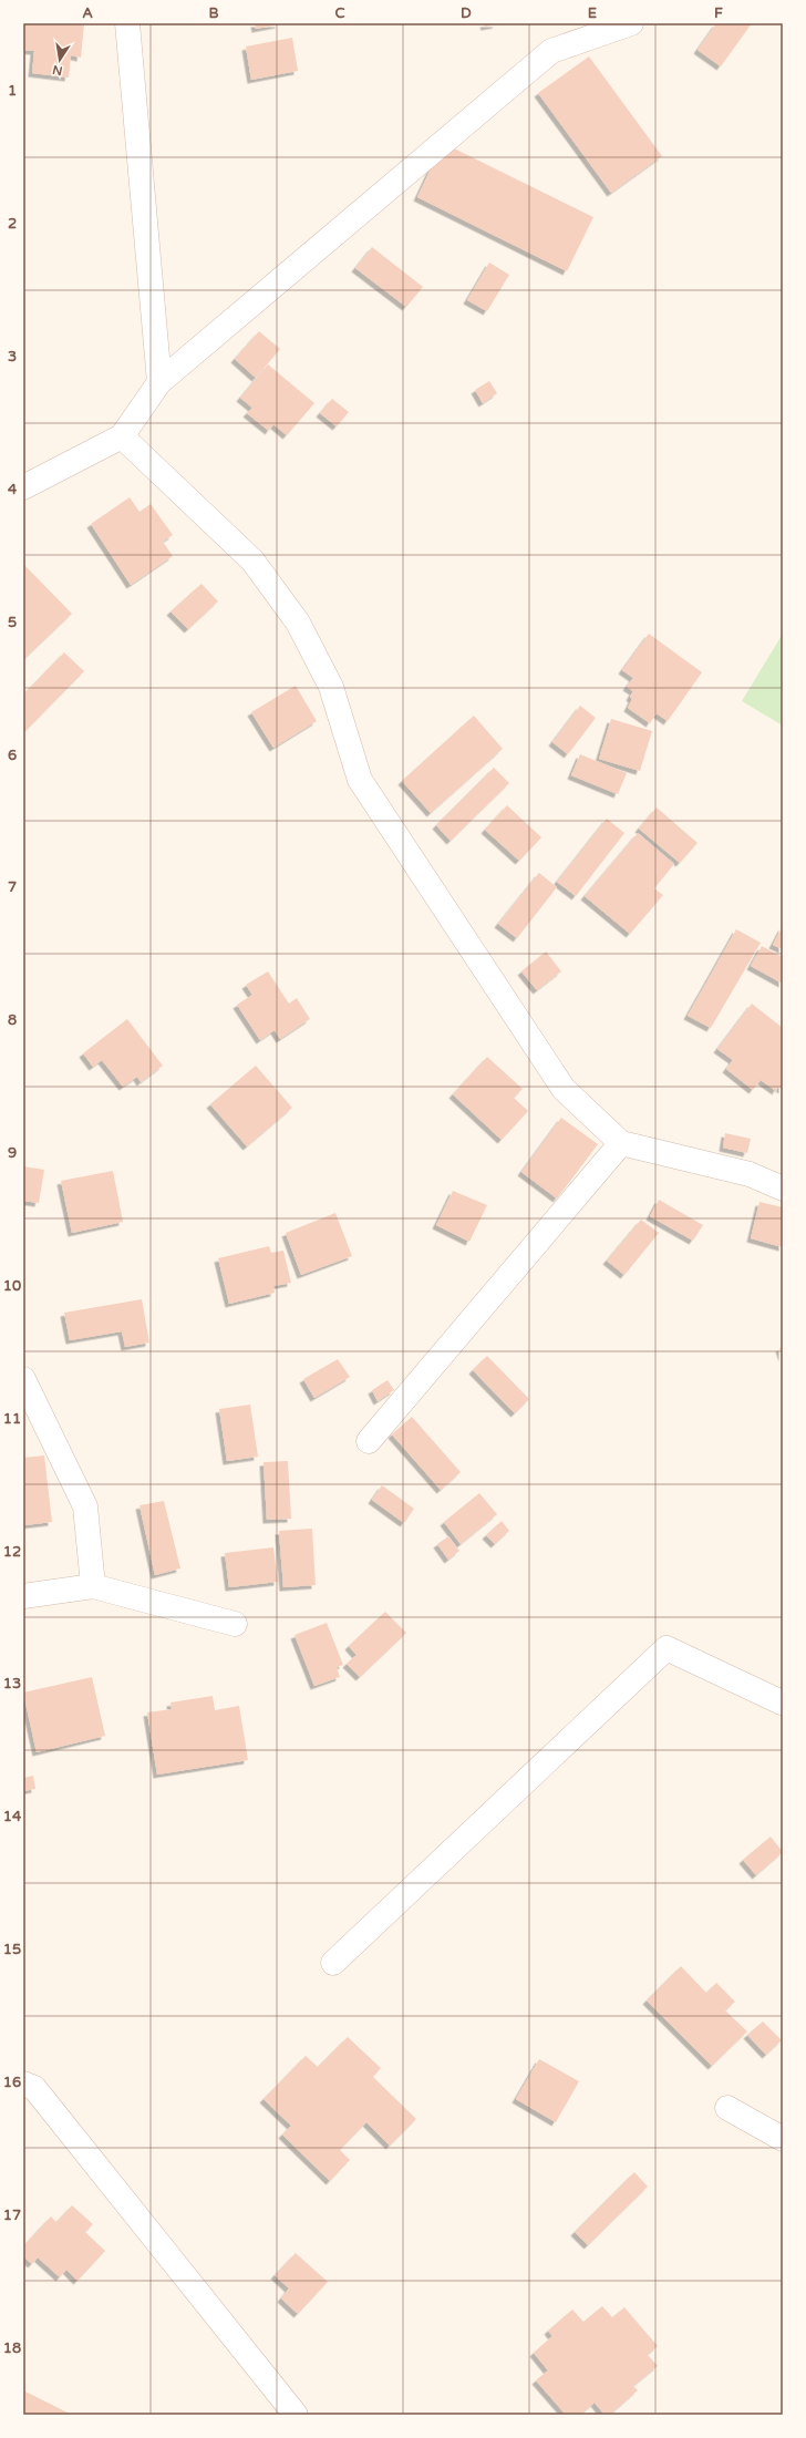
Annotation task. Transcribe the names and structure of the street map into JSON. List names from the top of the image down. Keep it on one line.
{"north":"bottom","grid":{"columns":["A","B","C","D","E","F"],"rows":["1","2","3","4","5","6","7","8","9","10","11","12","13","14","15","16","17","18"]}}
